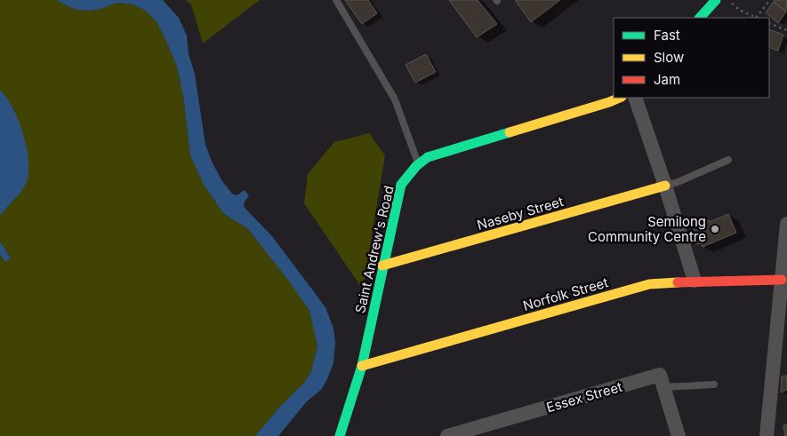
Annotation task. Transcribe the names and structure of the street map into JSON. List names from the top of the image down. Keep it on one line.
{"streets":{"street":["Naseby Street","Saint Andrew's Road","Norfolk Street","Essex Street"]},"crossings":[["Naseby Street","Saint Andrew's Road"],["Saint Andrew's Road","Norfolk Street"]],"places":["Semilong Community Centre"],"legend":["Fast","Slow","Jam"]}
